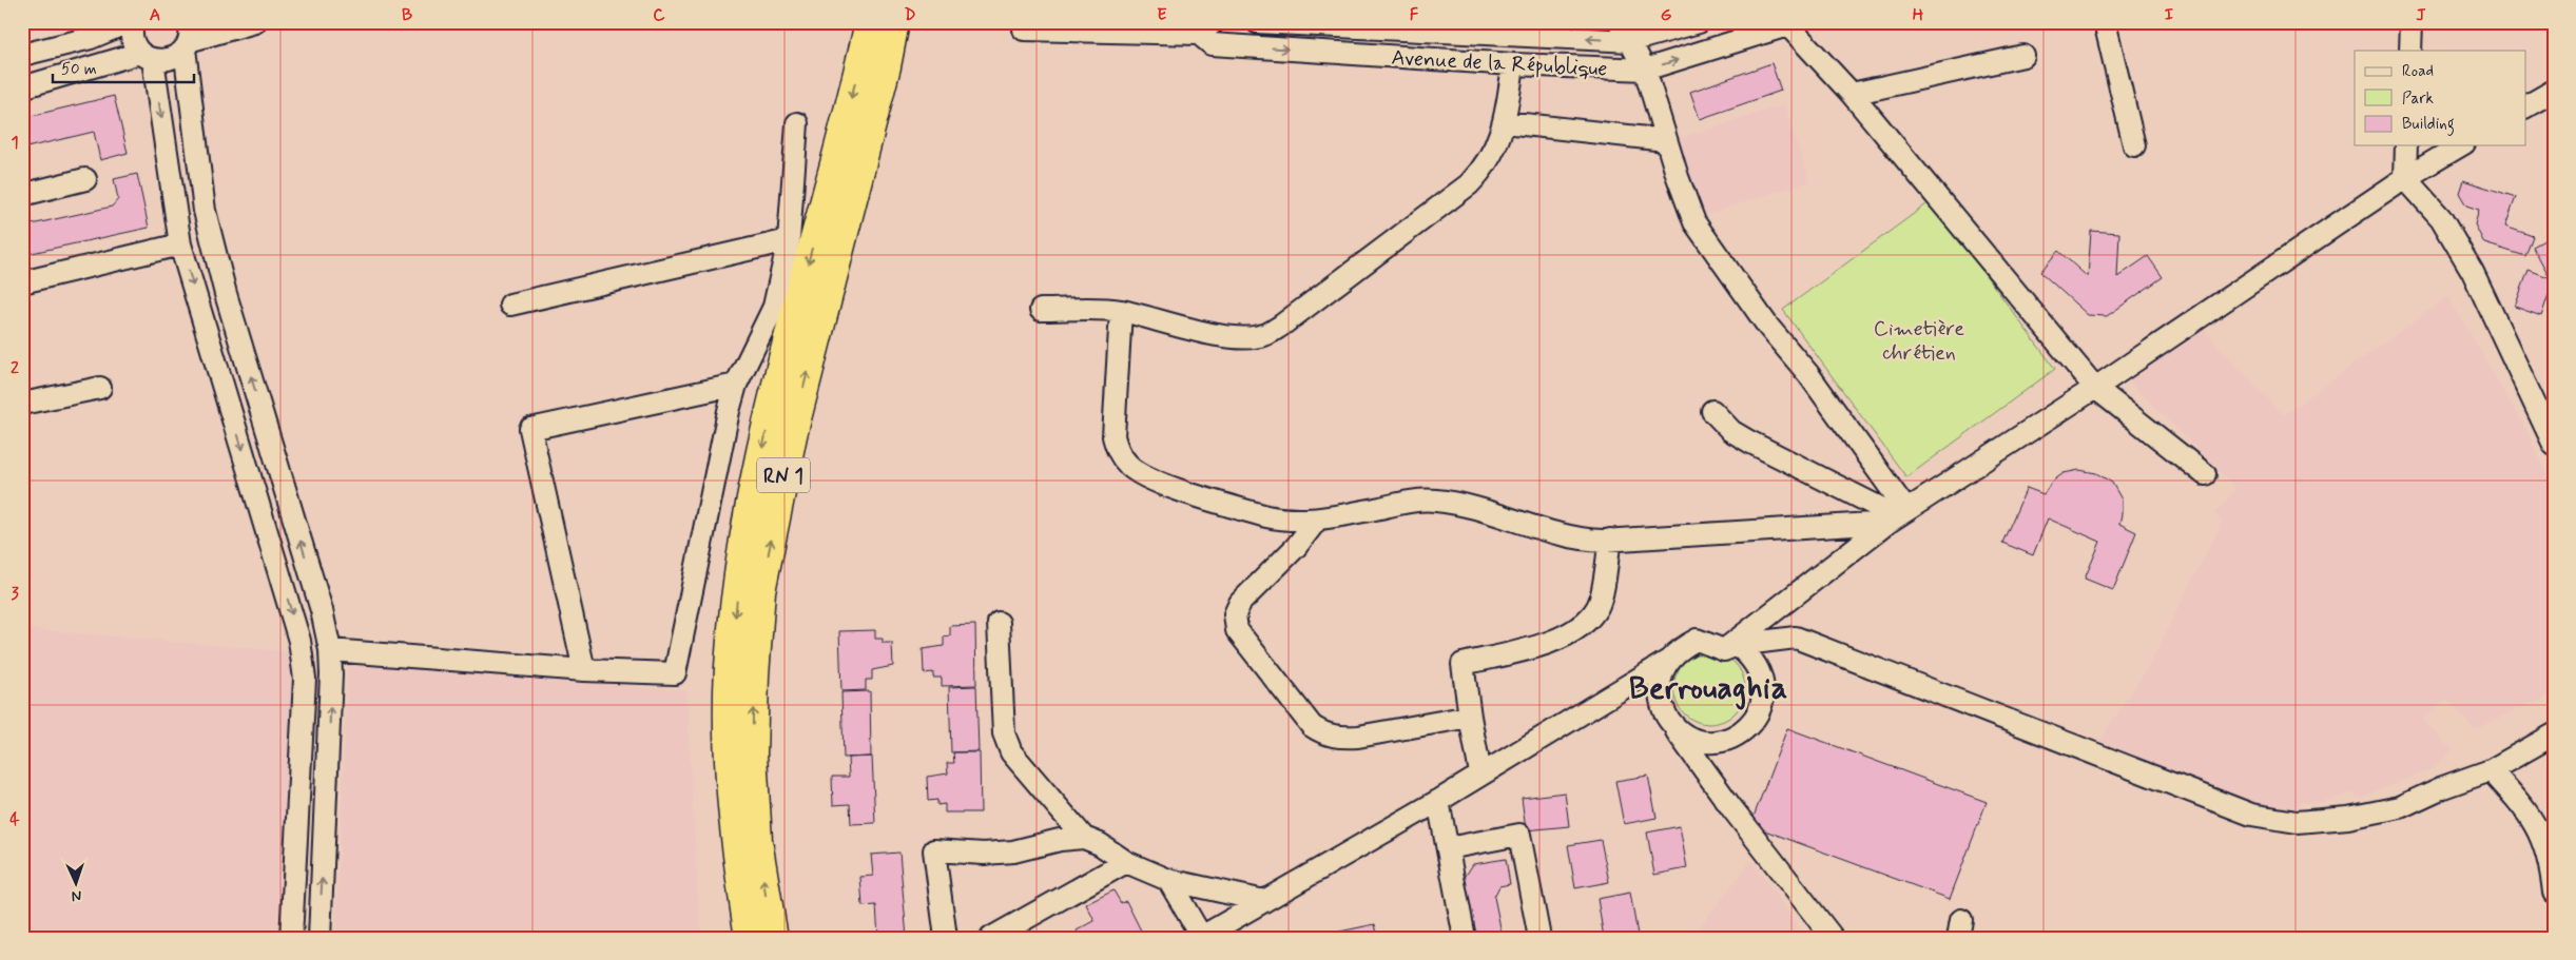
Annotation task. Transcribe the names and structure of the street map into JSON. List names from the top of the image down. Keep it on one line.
{"streets":{"highway":["RN 1"],"street":["Avenue de la République"]},"districts":["Berrouaghia"],"parks":["Cimetière chrétien"],"legend":["Road","Park","Building"],"scale_bar":"50 m","north":"bottom","grid":{"columns":["A","B","C","D","E","F","G","H","I","J"],"rows":["1","2","3","4"]}}
